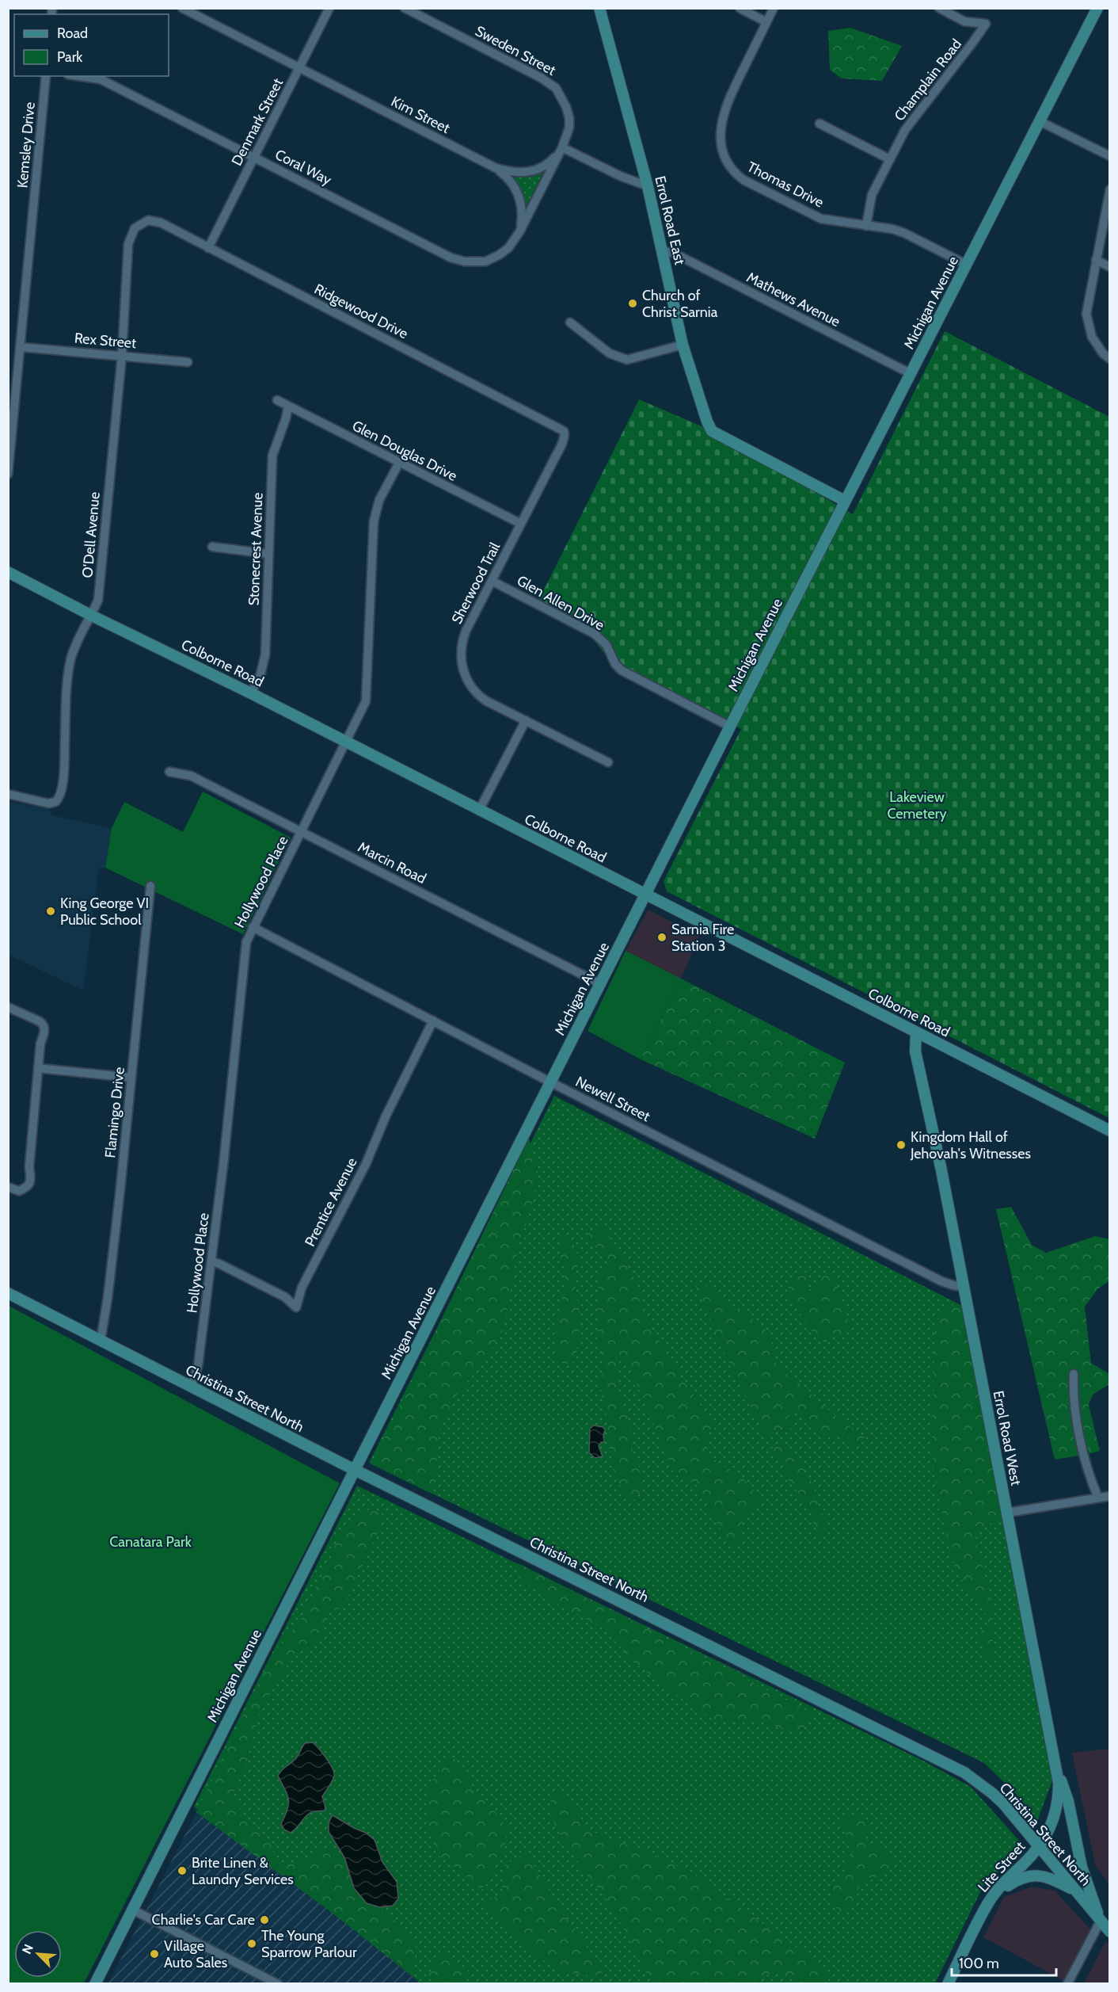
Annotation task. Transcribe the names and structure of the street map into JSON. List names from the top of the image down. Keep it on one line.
{"streets":{"main road":["Errol Road East","Michigan Avenue","Colborne Road","Christina Street North","Errol Road West","Lite Street"],"street":["Sweden Street","Champlain Road","Kim Street","Denmark Street","Kemsley Drive","Coral Way","Thomas Drive","Mathews Avenue","Ridgewood Drive","Rex Street","Glen Douglas Drive","O'Dell Avenue","Stonecrest Avenue","Sherwood Trail","Glen Allen Drive","Marcin Road","Hollywood Place","Newell Street","Flamingo Drive","Prentice Avenue"]},"crossings":[["Sweden Street","Kim Street"],["Sweden Street","Coral Way"],["Champlain Road","Thomas Drive"],["Kim Street","Denmark Street"],["Kim Street","Coral Way"],["Denmark Street","Coral Way"],["Denmark Street","Ridgewood Drive"],["Kemsley Drive","Rex Street"],["Thomas Drive","Michigan Avenue"],["Errol Road East","Mathews Avenue"],["Errol Road East","Michigan Avenue"],["Mathews Avenue","Michigan Avenue"],["Michigan Avenue","Glen Allen Drive"],["Michigan Avenue","Colborne Road"],["Michigan Avenue","Marcin Road"],["Michigan Avenue","Newell Street"],["Michigan Avenue","Christina Street North"],["Ridgewood Drive","O'Dell Avenue"],["Ridgewood Drive","Sherwood Trail"],["Rex Street","O'Dell Avenue"],["Glen Douglas Drive","Stonecrest Avenue"],["Glen Douglas Drive","Sherwood Trail"],["Glen Douglas Drive","Hollywood Place"],["O'Dell Avenue","Colborne Road"],["Stonecrest Avenue","Colborne Road"],["Sherwood Trail","Glen Allen Drive"],["Colborne Road","Hollywood Place"],["Colborne Road","Errol Road West"],["Marcin Road","Hollywood Place"],["Hollywood Place","Newell Street"],["Hollywood Place","Prentice Avenue"],["Hollywood Place","Christina Street North"],["Newell Street","Prentice Avenue"],["Newell Street","Errol Road West"],["Flamingo Drive","Christina Street North"],["Christina Street North","Errol Road West"],["Christina Street North","Lite Street"],["Errol Road West","Lite Street"]],"parks":["Lakeview Cemetery","Canatara Park"],"places":["Church of Christ Sarnia","King George VI Public School","Sarnia Fire Station 3","Kingdom Hall of Jehovah's Witnesses","Brite Linen & Laundry Services","Charlie's Car Care","The Young Sparrow Parlour","Village Auto Sales"],"legend":["Road","Park"],"scale_bar":"100 m","north":"top left"}
